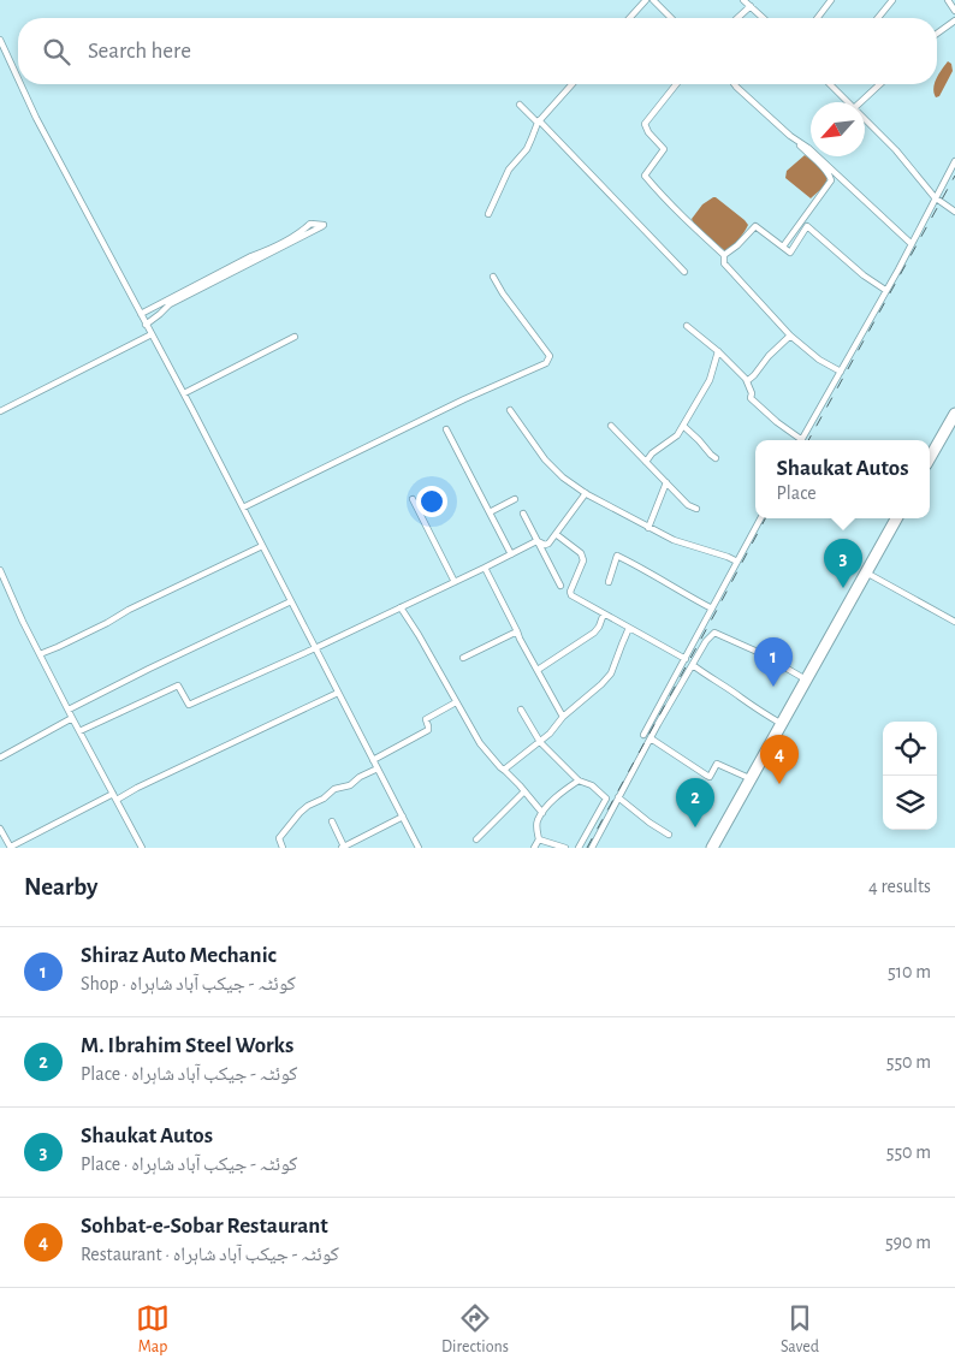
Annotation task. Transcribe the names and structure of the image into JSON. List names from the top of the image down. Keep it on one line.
{"north":"bottom left","page":{"search":"Search here","popup":["Shaukat Autos","Place"],"pins":["3","1","4","2"],"heading":["Nearby","4 results"],"list":[{"mark":"1","name":"Shiraz Auto Mechanic","note":"Shop · کوئٹہ - جیکب آباد شاہراہ","value":"510 m"},{"mark":"2","name":"M. Ibrahim Steel Works","note":"Place · کوئٹہ - جیکب آباد شاہراہ","value":"550 m"},{"mark":"3","name":"Shaukat Autos","note":"Place · کوئٹہ - جیکب آباد شاہراہ","value":"550 m"},{"mark":"4","name":"Sohbat-e-Sobar Restaurant","note":"Restaurant · کوئٹہ - جیکب آباد شاہراہ","value":"590 m"}],"nav":["Map","Directions","Saved"]}}
